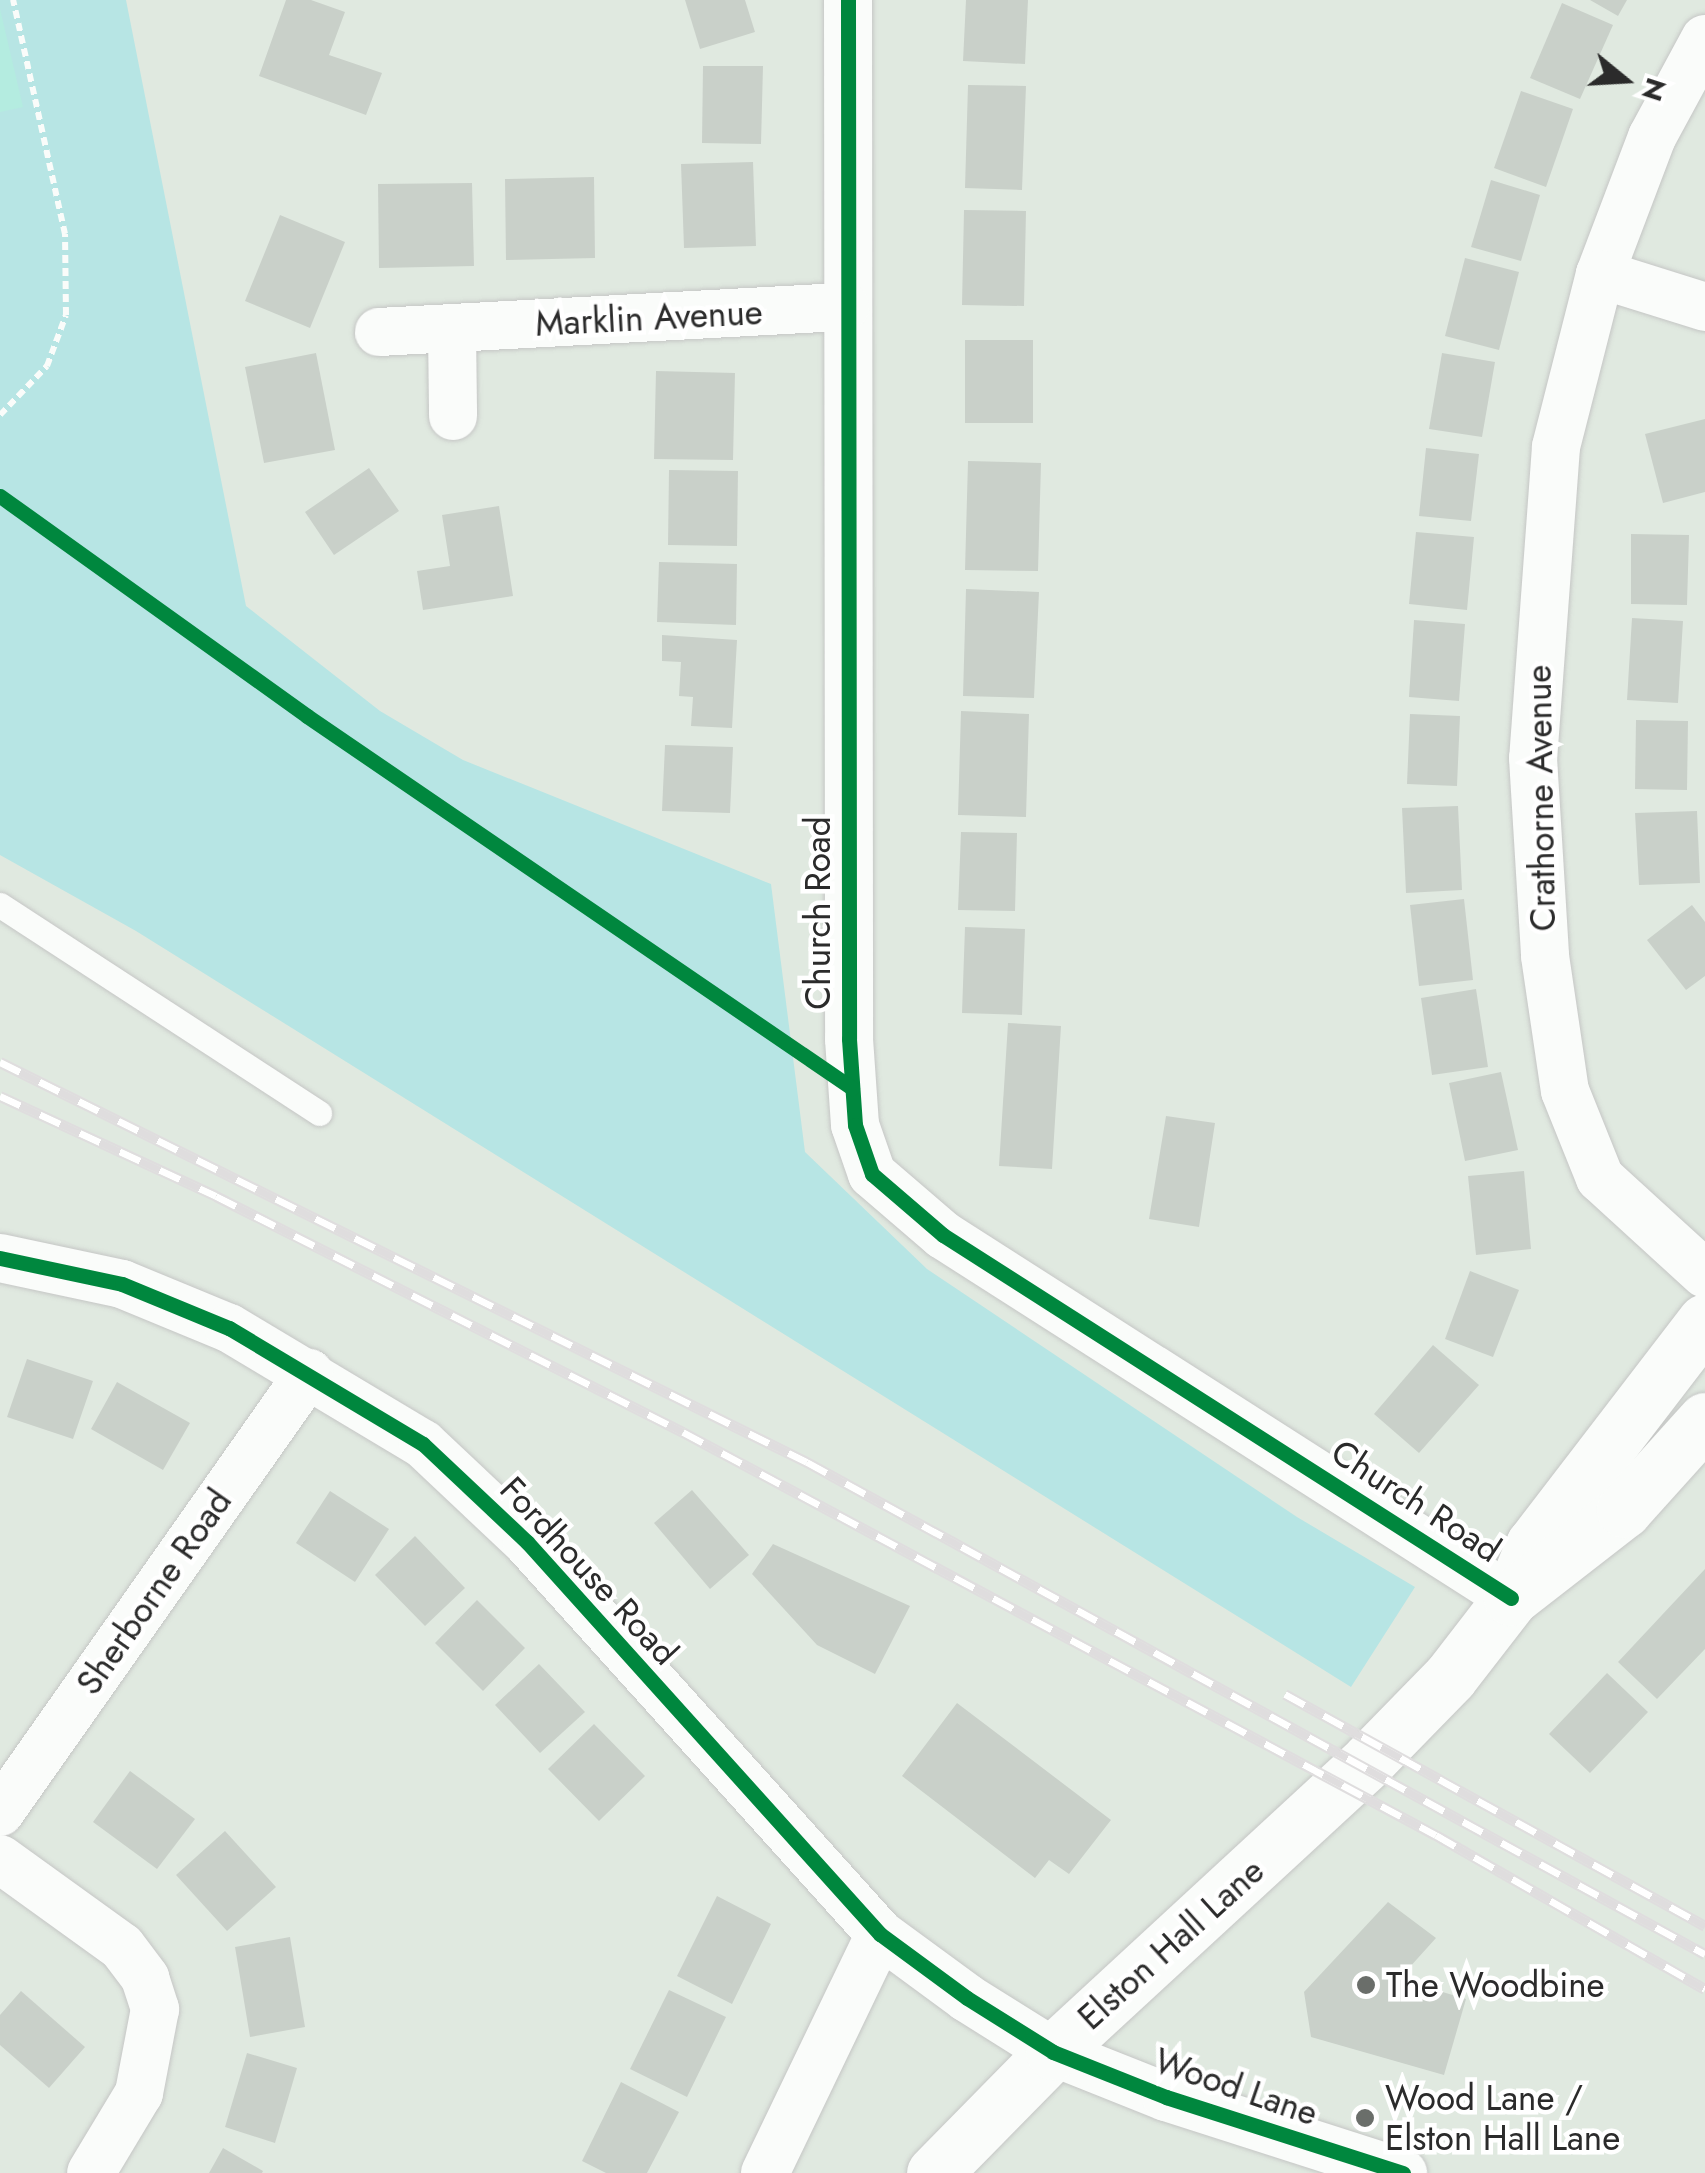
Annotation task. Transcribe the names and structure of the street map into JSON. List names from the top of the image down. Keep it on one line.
{"streets":{"street":["Marklin Avenue","Crathorne Avenue","Church Road","Fordhouse Road","Sherborne Road","Elston Hall Lane","Wood Lane"]},"crossings":[["Marklin Avenue","Church Road"],["Church Road","Elston Hall Lane"],["Fordhouse Road","Sherborne Road"],["Fordhouse Road","Elston Hall Lane"],["Fordhouse Road","Wood Lane"],["Elston Hall Lane","Wood Lane"]],"places":["The Woodbine","Wood Lane / Elston Hall Lane"],"north":"right"}
